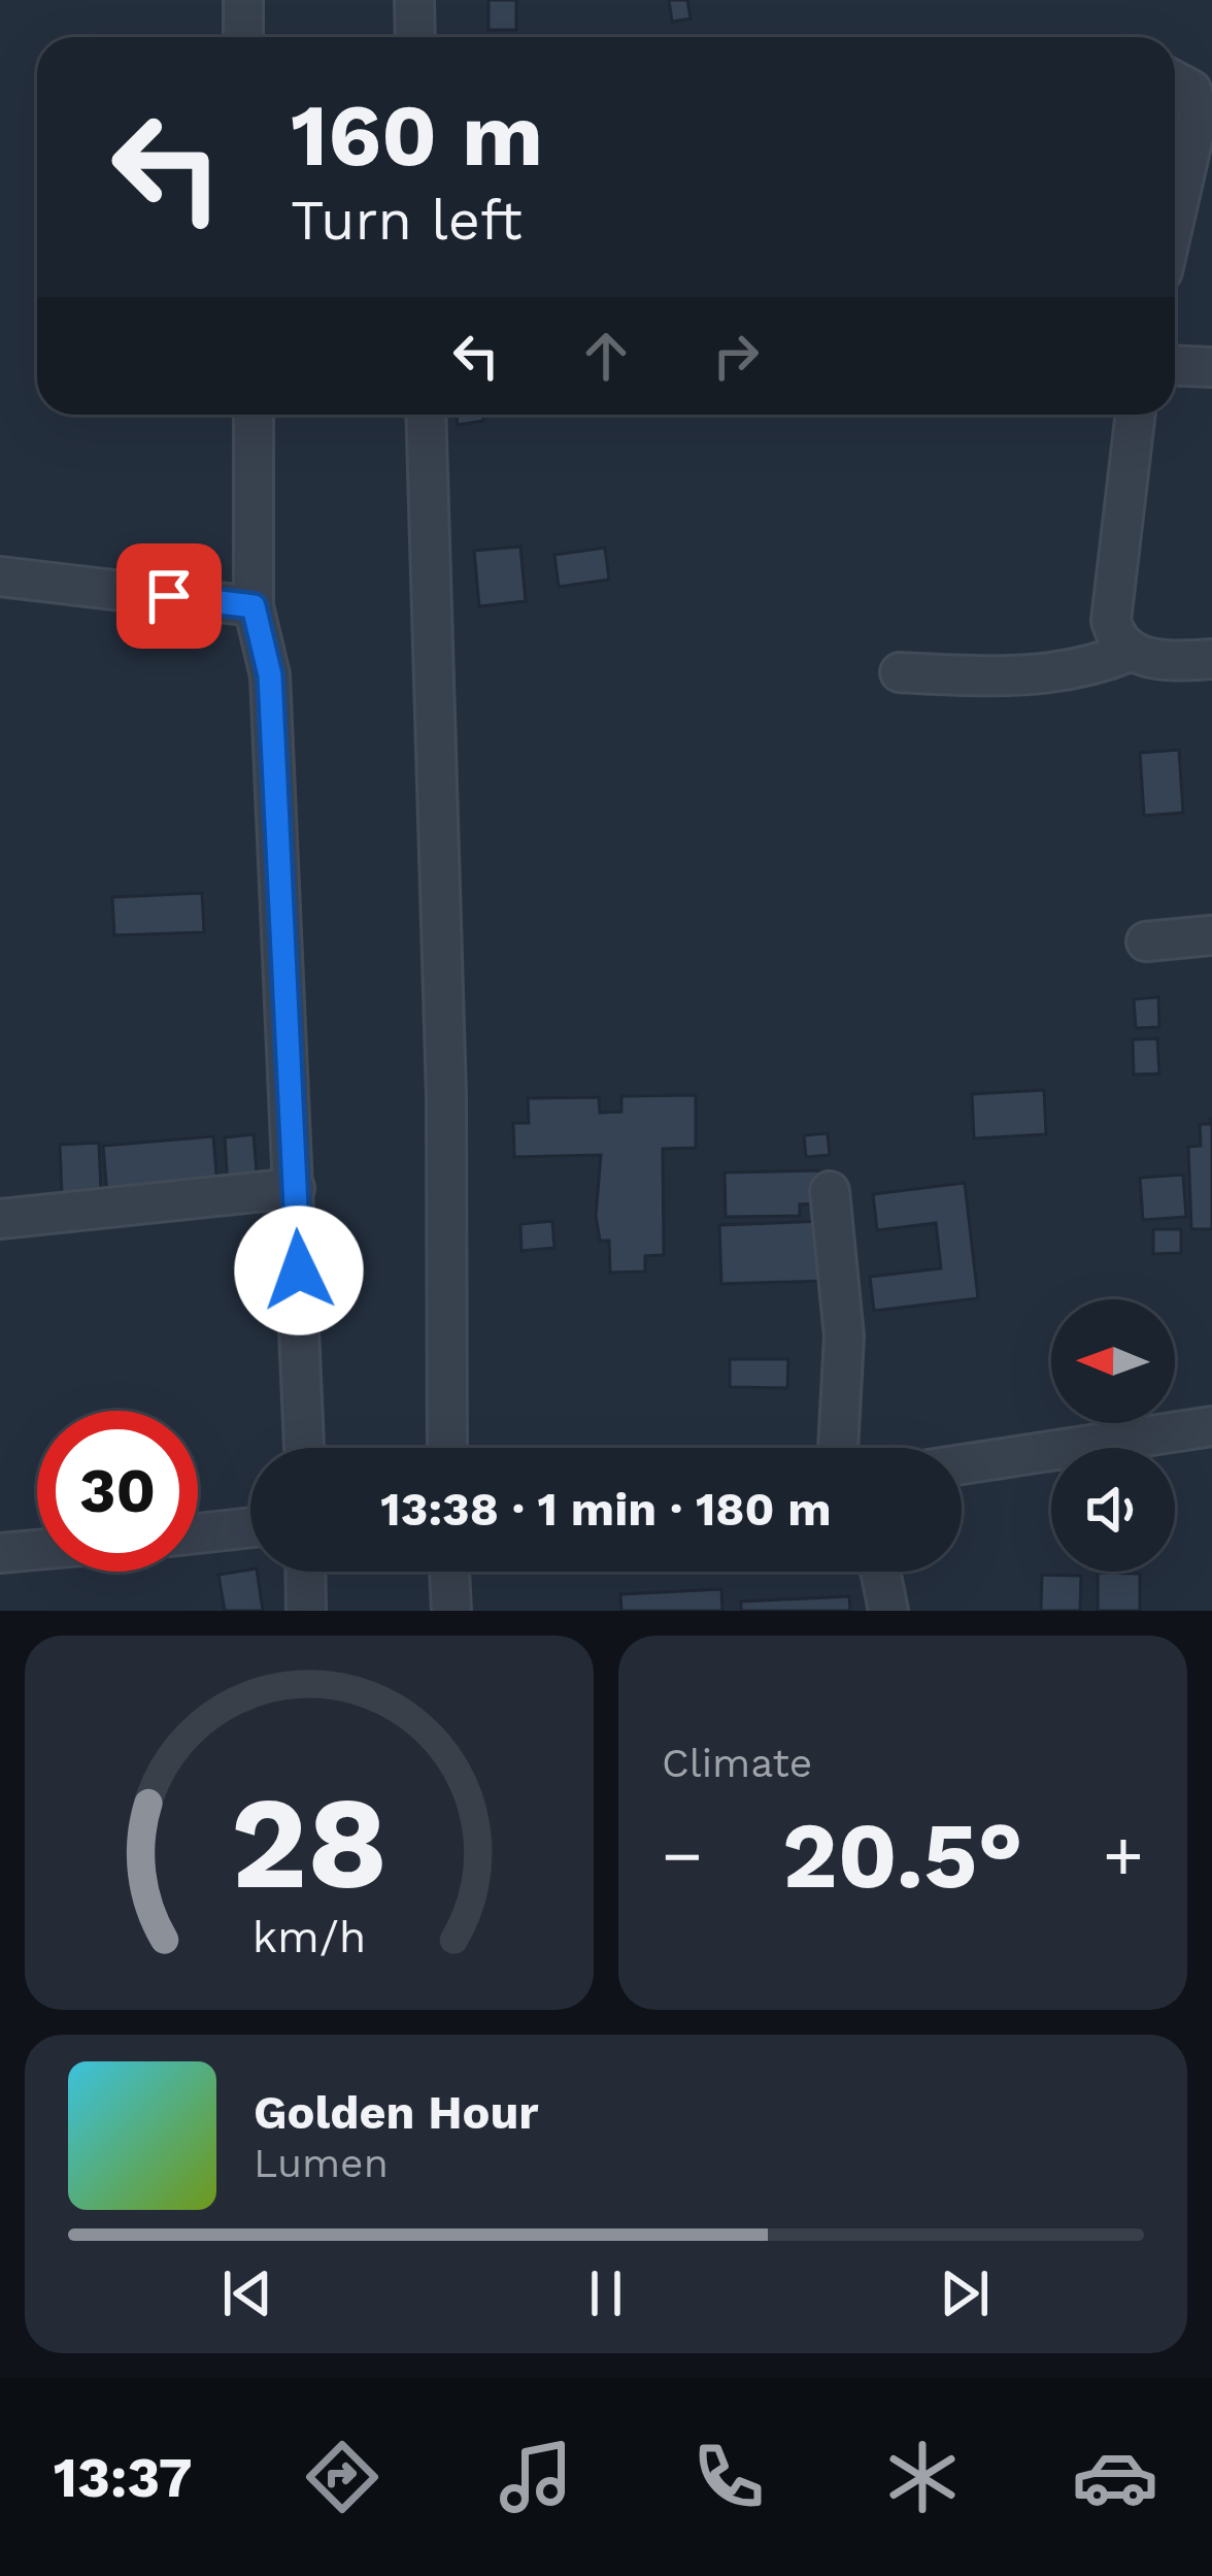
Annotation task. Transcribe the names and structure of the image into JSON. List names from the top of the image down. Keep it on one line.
{"north":"left","page":{"turn":["160 m","Turn left"],"limit":"30","trip":"13:38 · 1 min · 180 m","tile":"Climate","heat":["−","20.5°","+"],"song":["Golden Hour","Lumen"],"tabs":"13:37","gauge":["28","km/h"]}}
